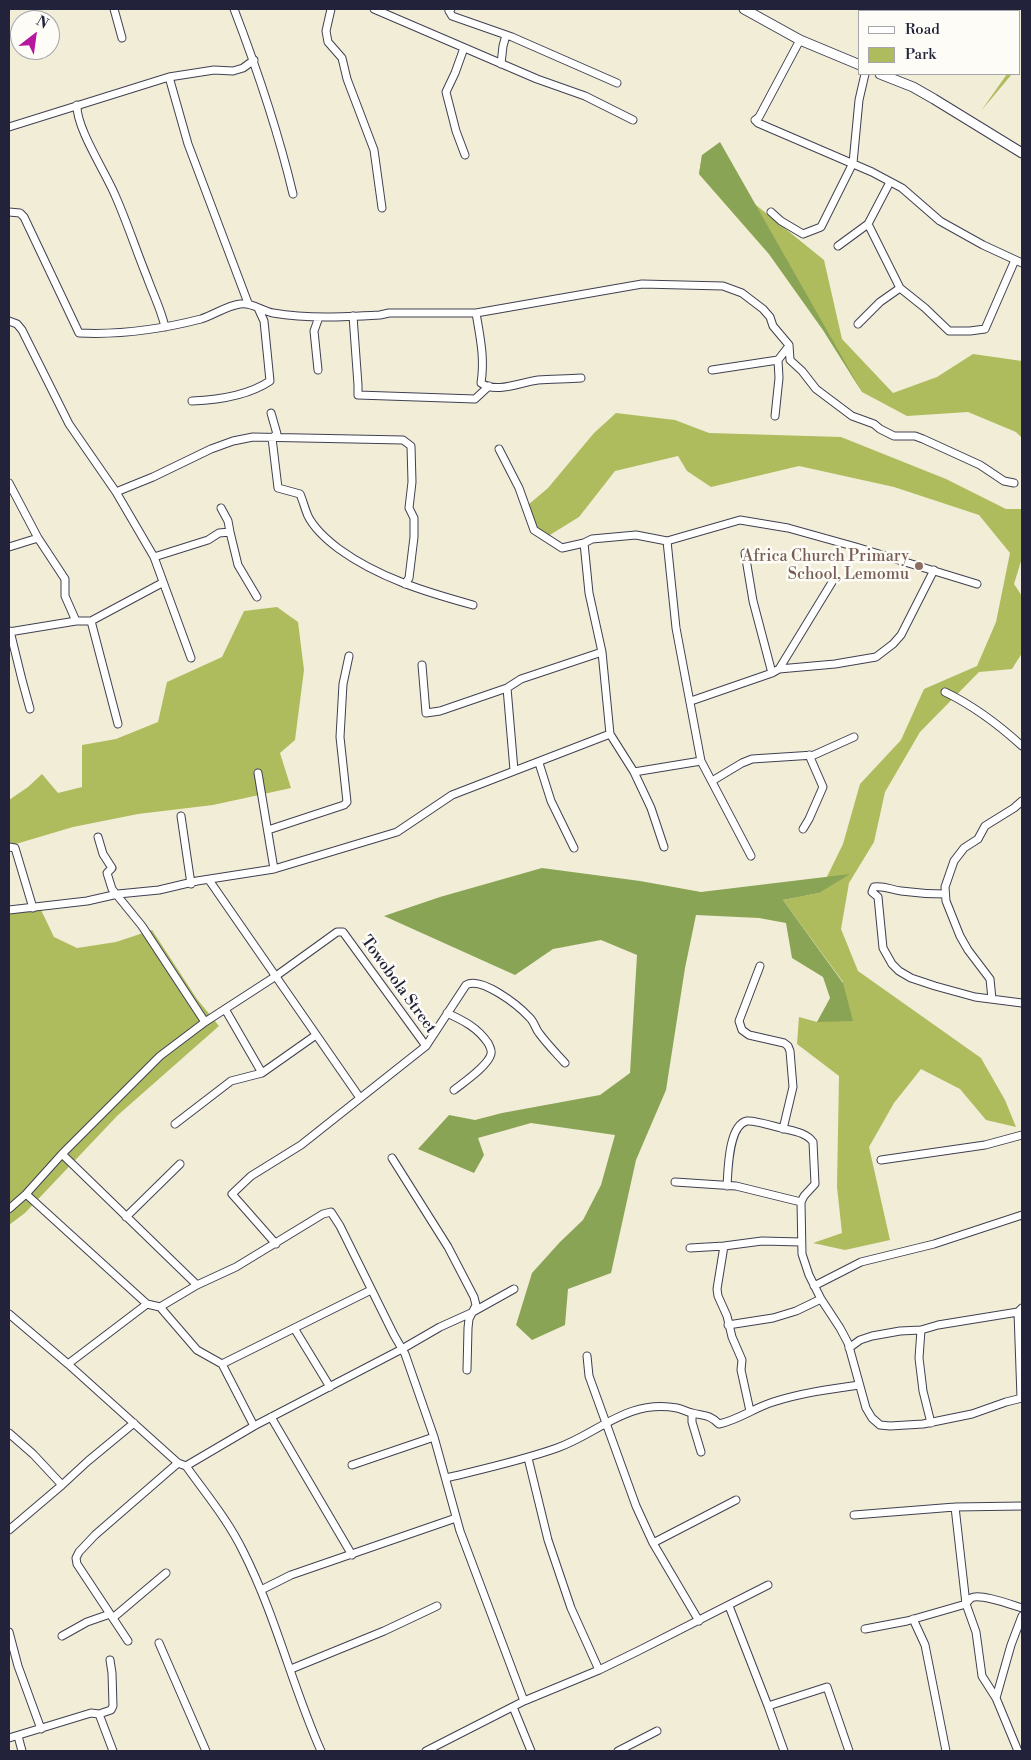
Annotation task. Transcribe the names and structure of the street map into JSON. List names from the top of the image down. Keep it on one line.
{"streets":{"street":["Towobola Street"]},"places":["Africa Church Primary School, Lemomu"],"legend":["Road","Park"],"north":"top right"}
